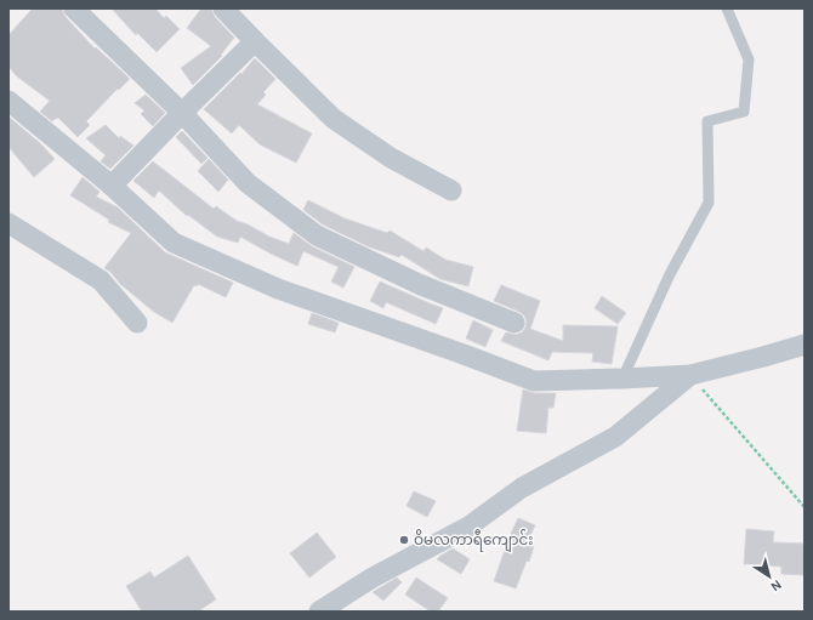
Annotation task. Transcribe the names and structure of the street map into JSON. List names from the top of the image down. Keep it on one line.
{"places":["ဝိမလကာရီကျောင်း"],"north":"bottom right"}
